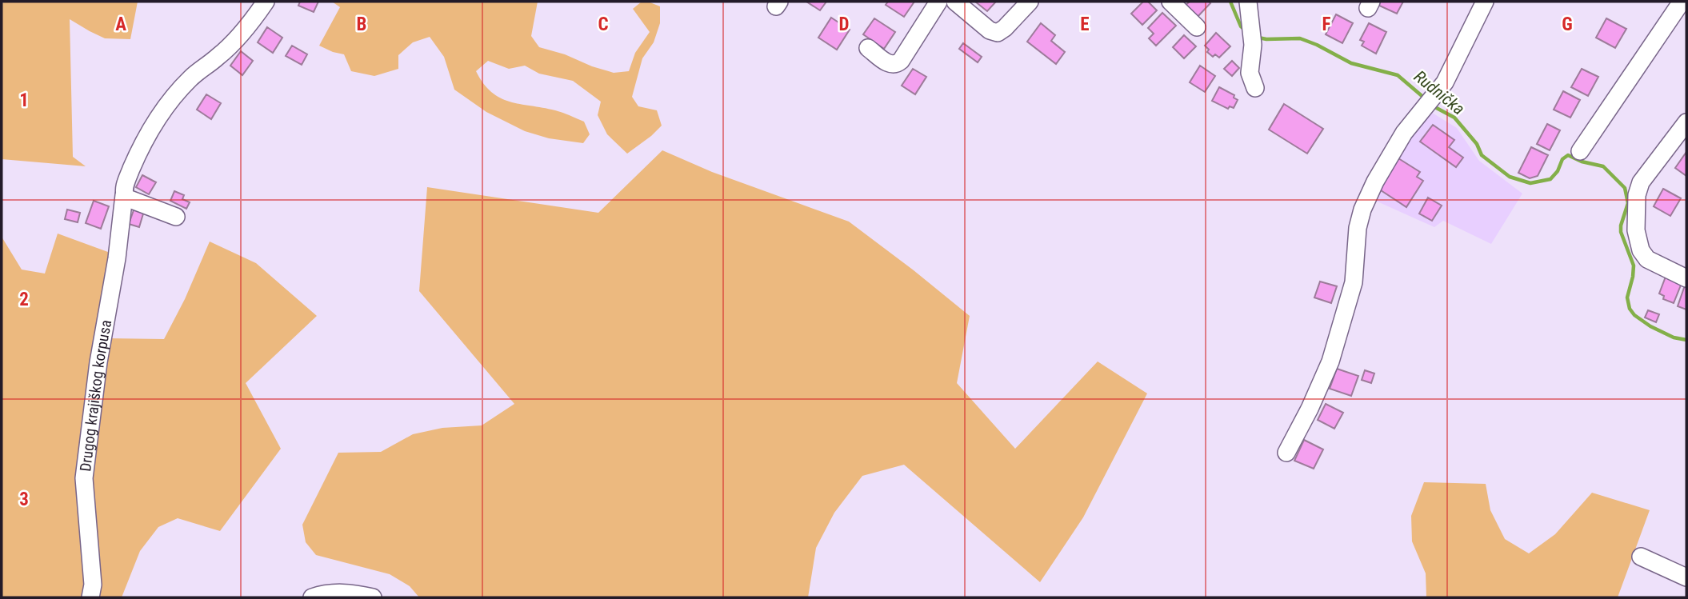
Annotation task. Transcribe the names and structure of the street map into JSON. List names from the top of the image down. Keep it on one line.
{"streets":{"street":["Drugog krajiškog korpusa"]},"water":["Rudnička"],"grid":{"columns":["A","B","C","D","E","F","G"],"rows":["1","2","3"]}}
